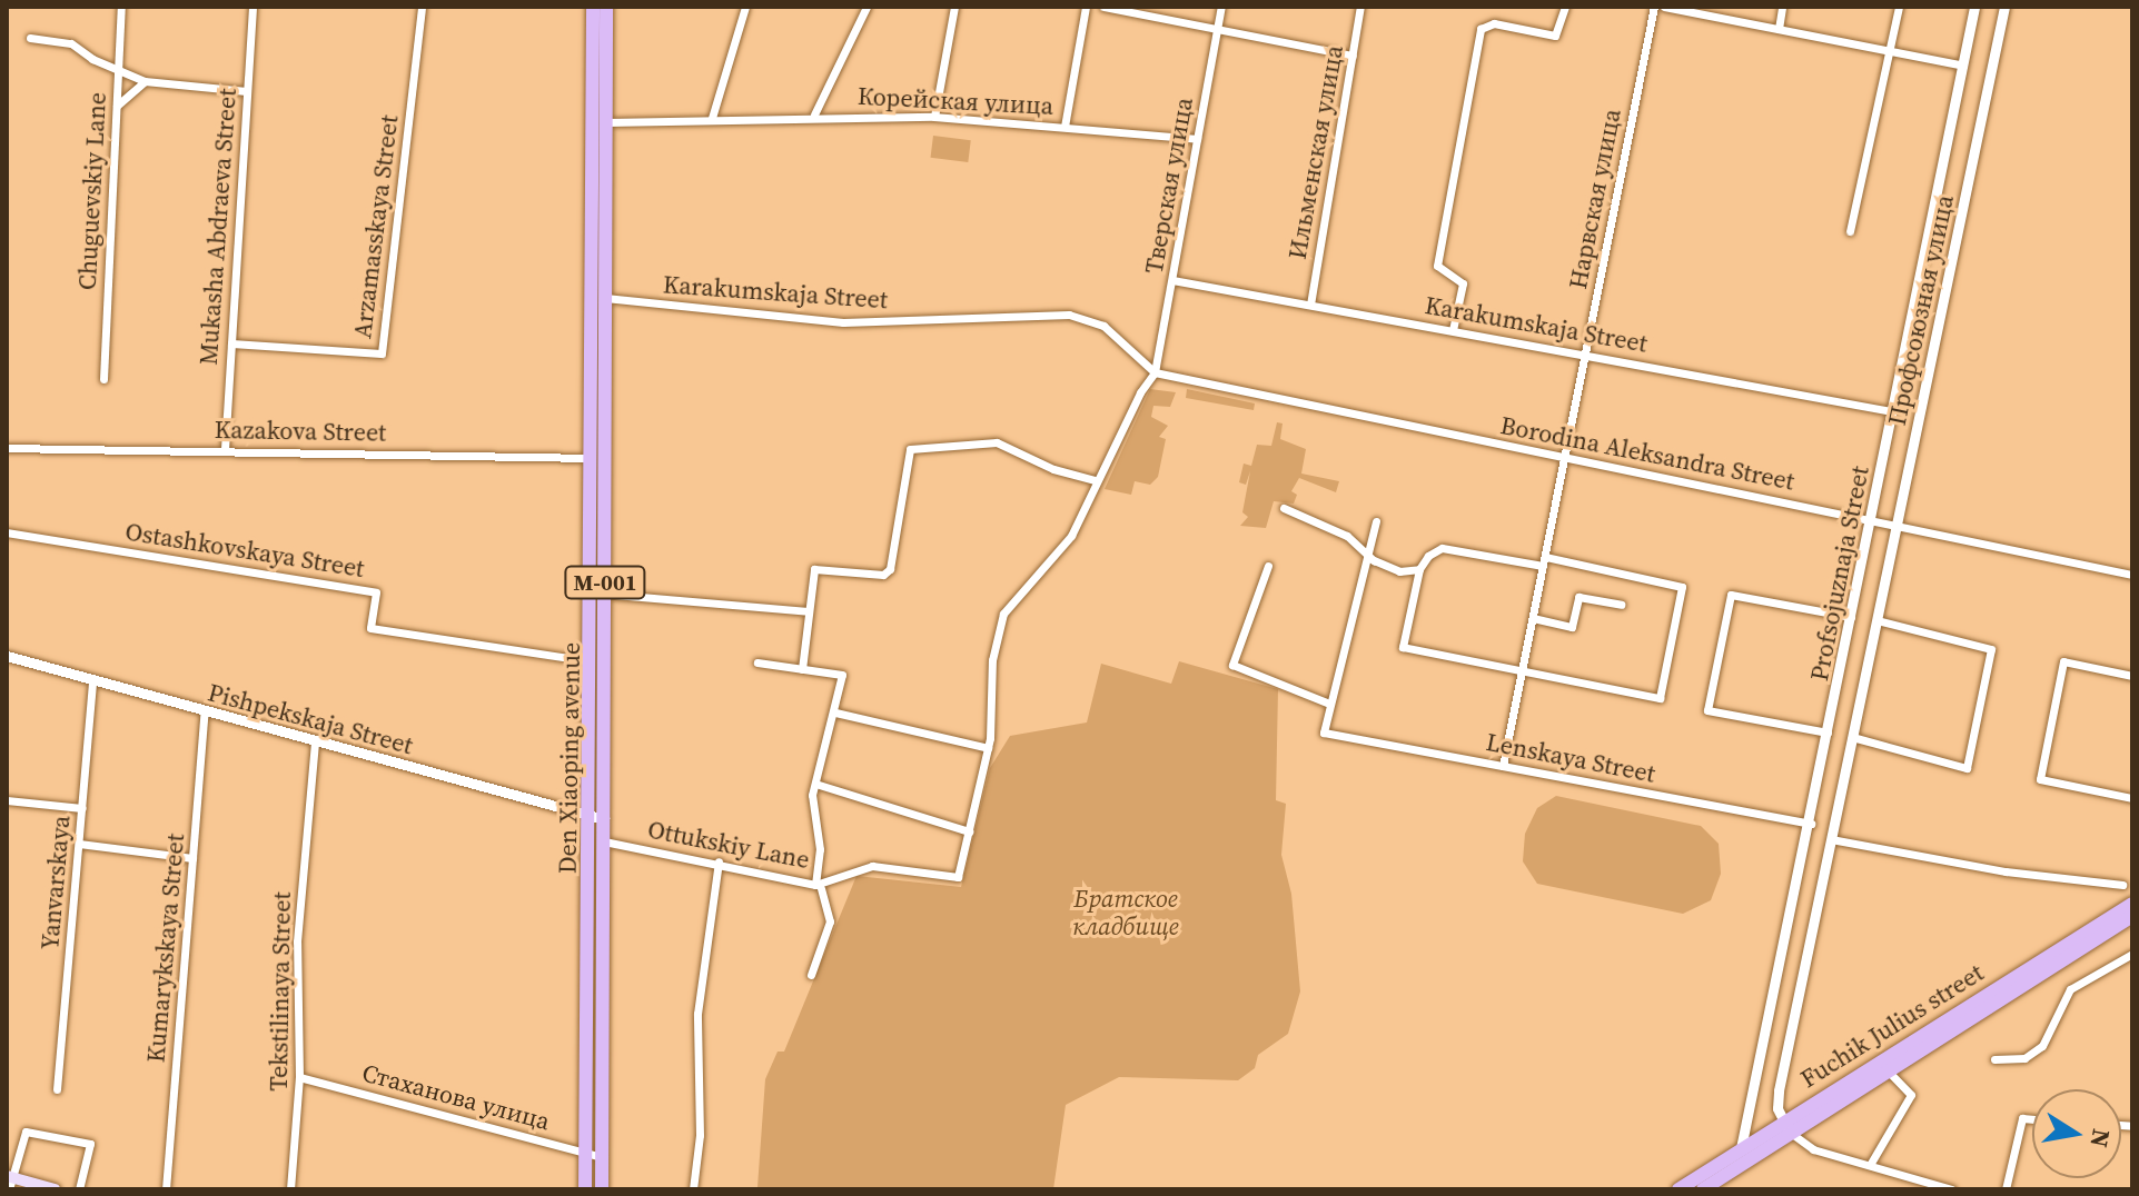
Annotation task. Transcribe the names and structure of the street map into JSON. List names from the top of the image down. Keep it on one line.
{"streets":{"main road":["M-001","Den Xiaoping avenue","Fuchik Julius street"],"street":["Корейская улица","Ильменская улица","Тверская улица","Chuguevskiy Lane","Нарвская улица","Mukasha Abdraeva Street","Arzamasskaya Street","Karakumskaja Street","Профсоюзная улица","Kazakova Street","Borodina Aleksandra Street","Ostashkovskaya Street","Profsojuznaja Street","Pishpekskaja Street","Lenskaya Street","Ottukskiy Lane","Yanvarskaya","Kumarykskaya Street","Tekstilinaya Street","Стаханова улица"]},"crossings":[["Корейская улица","Тверская улица"],["Корейская улица","Den Xiaoping avenue"],["Ильменская улица","Karakumskaja Street"],["Тверская улица","Karakumskaja Street"],["Тверская улица","Borodina Aleksandra Street"],["Тверская улица","Ottukskiy Lane"],["Нарвская улица","Karakumskaja Street"],["Нарвская улица","Borodina Aleksandra Street"],["Нарвская улица","Lenskaya Street"],["Mukasha Abdraeva Street","Arzamasskaya Street"],["Mukasha Abdraeva Street","Kazakova Street"],["Karakumskaja Street","Borodina Aleksandra Street"],["Karakumskaja Street","Profsojuznaja Street"],["Karakumskaja Street","Den Xiaoping avenue"],["Профсоюзная улица","Borodina Aleksandra Street"],["Профсоюзная улица","Fuchik Julius street"],["Kazakova Street","Den Xiaoping avenue"],["Borodina Aleksandra Street","Profsojuznaja Street"],["Ostashkovskaya Street","Den Xiaoping avenue"],["Profsojuznaja Street","Lenskaya Street"],["Profsojuznaja Street","Fuchik Julius street"],["Pishpekskaja Street","Den Xiaoping avenue"],["Pishpekskaja Street","Yanvarskaya"],["Pishpekskaja Street","Kumarykskaya Street"],["Pishpekskaja Street","Tekstilinaya Street"],["Den Xiaoping avenue","Ottukskiy Lane"],["Den Xiaoping avenue","Стаханова улица"],["Tekstilinaya Street","Стаханова улица"]],"parks":["Братское кладбище"],"north":"right"}
